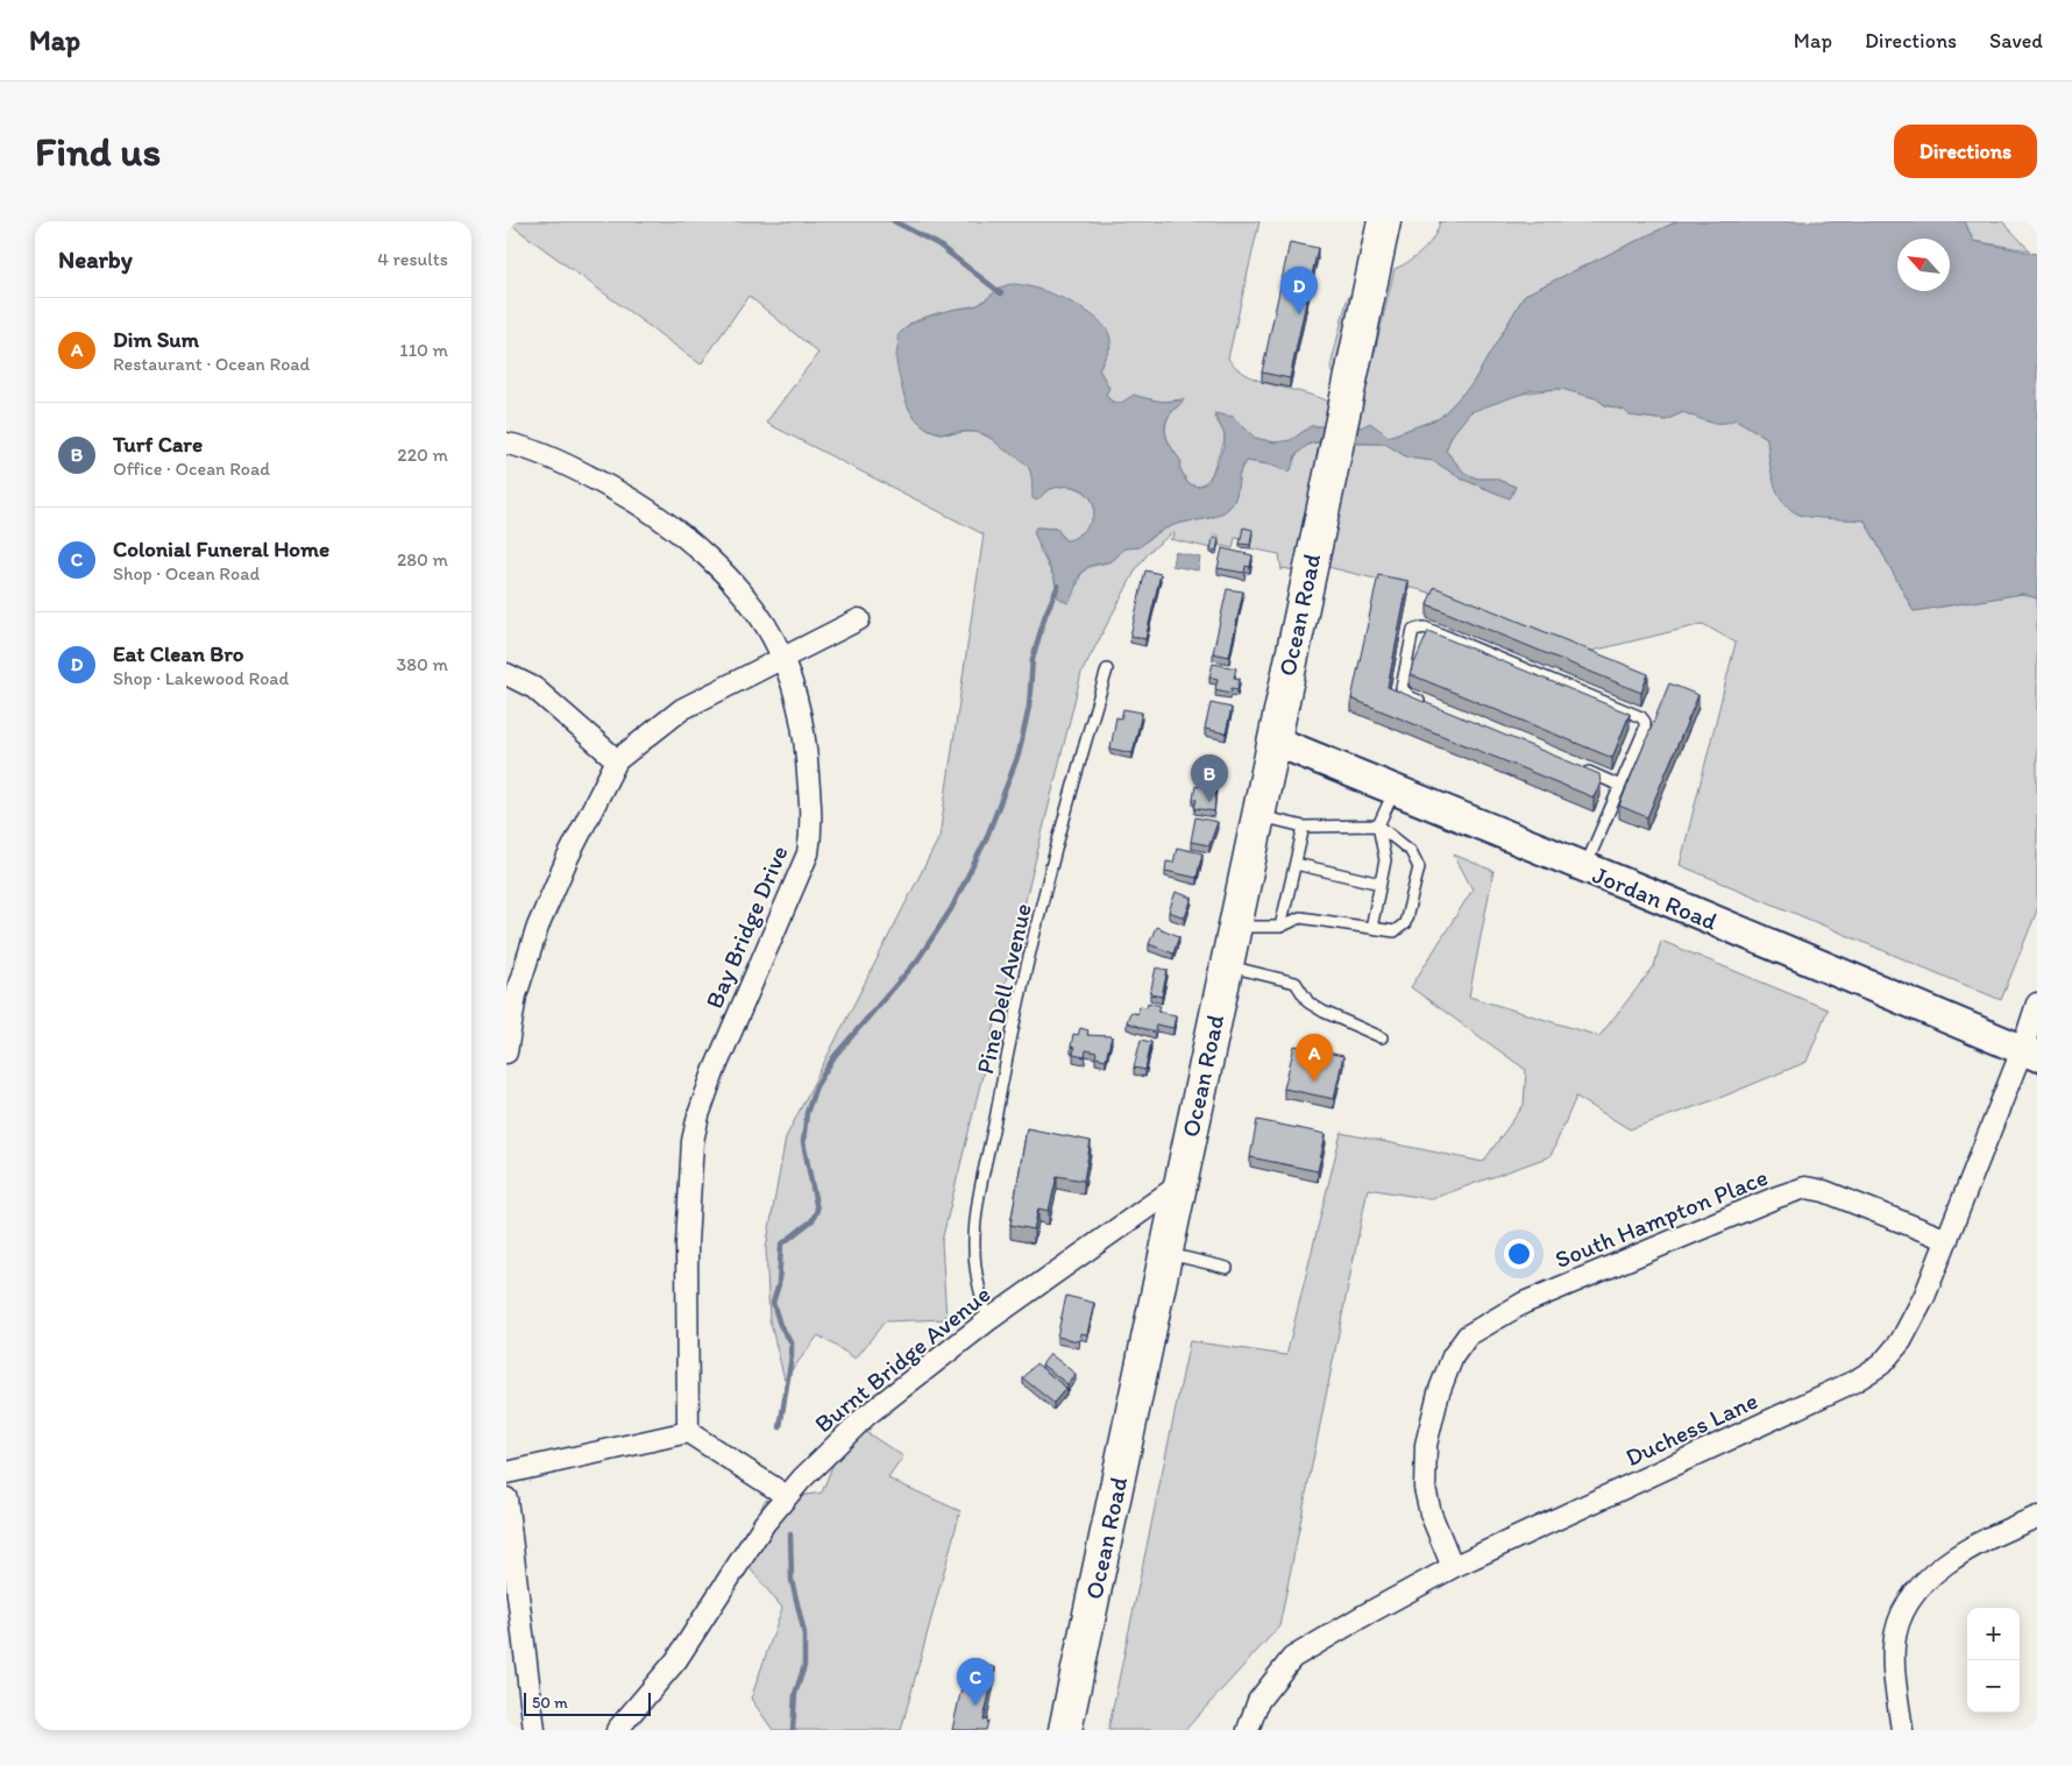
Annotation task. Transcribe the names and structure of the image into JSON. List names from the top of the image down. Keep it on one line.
{"streets":{"main road":["Ocean Road"],"street":["Jordan Road","Bay Bridge Drive","South Hampton Place","Burnt Bridge Avenue","Duchess Lane"],"lane":["Pine Dell Avenue"]},"crossings":[["Ocean Road","Jordan Road"],["Ocean Road","Burnt Bridge Avenue"],["Jordan Road","Duchess Lane"],["Pine Dell Avenue","Burnt Bridge Avenue"],["South Hampton Place","Duchess Lane"]],"scale_bar":"50 m","north":"top left","page":{"header":"Map","nav":["Map","Directions","Saved"],"buttons":"Directions","title":"Find us","heading":["Nearby","4 results"],"pins":["D","B","A","C"],"list":[{"mark":"A","name":"Dim Sum","note":"Restaurant · Ocean Road","value":"110 m"},{"mark":"B","name":"Turf Care","note":"Office · Ocean Road","value":"220 m"},{"mark":"C","name":"Colonial Funeral Home","note":"Shop · Ocean Road","value":"280 m"},{"mark":"D","name":"Eat Clean Bro","note":"Shop · Lakewood Road","value":"380 m"}],"map_buttons":["+","−"],"scale":"50 m"}}
